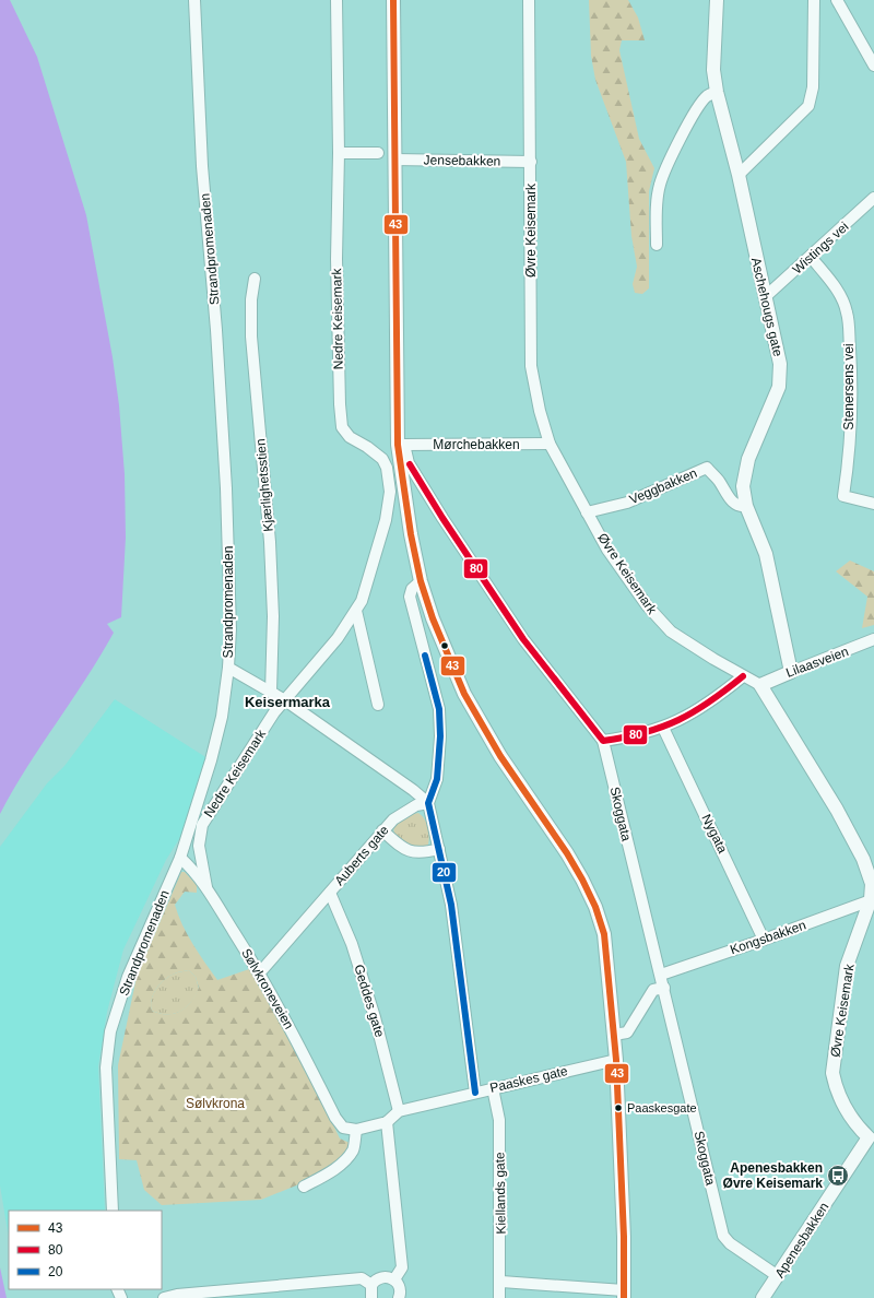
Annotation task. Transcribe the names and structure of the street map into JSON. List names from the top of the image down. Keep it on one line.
{"streets":{"main road":["Øvre Keisemark","Aschehougs gate","Lilaasveien","Apenesbakken"],"street":["Jensebakken","Wistings vei","Strandpromenaden","Nedre Keisemark","Stenersens vei","Mørchebakken","Kjærlighetsstien","Veggbakken","Skoggata","Nygata","Auberts gate","Kongsbakken","Sølvkroneveien","Geddes gate","Paaskes gate","Kiellands gate"]},"crossings":[["Jensebakken","Øvre Keisemark"],["Øvre Keisemark","Mørchebakken"],["Øvre Keisemark","Veggbakken"],["Øvre Keisemark","Lilaasveien"],["Øvre Keisemark","Kongsbakken"],["Øvre Keisemark","Apenesbakken"],["Wistings vei","Aschehougs gate"],["Wistings vei","Stenersens vei"],["Strandpromenaden","Sølvkroneveien"],["Aschehougs gate","Veggbakken"],["Aschehougs gate","Lilaasveien"],["Nedre Keisemark","Sølvkroneveien"],["Skoggata","Kongsbakken"],["Skoggata","Apenesbakken"],["Nygata","Kongsbakken"],["Auberts gate","Sølvkroneveien"],["Auberts gate","Geddes gate"],["Sølvkroneveien","Paaskes gate"],["Geddes gate","Paaskes gate"],["Paaskes gate","Kiellands gate"]],"districts":["Keisermarka"],"parks":["Sølvkrona"],"places":{"other":["Paaskesgate"],"bus stop":["Apenesbakken Øvre Keisemark"]},"lines":["transit line 43","transit line 80","transit line 20"],"legend":["43","80","20"]}
